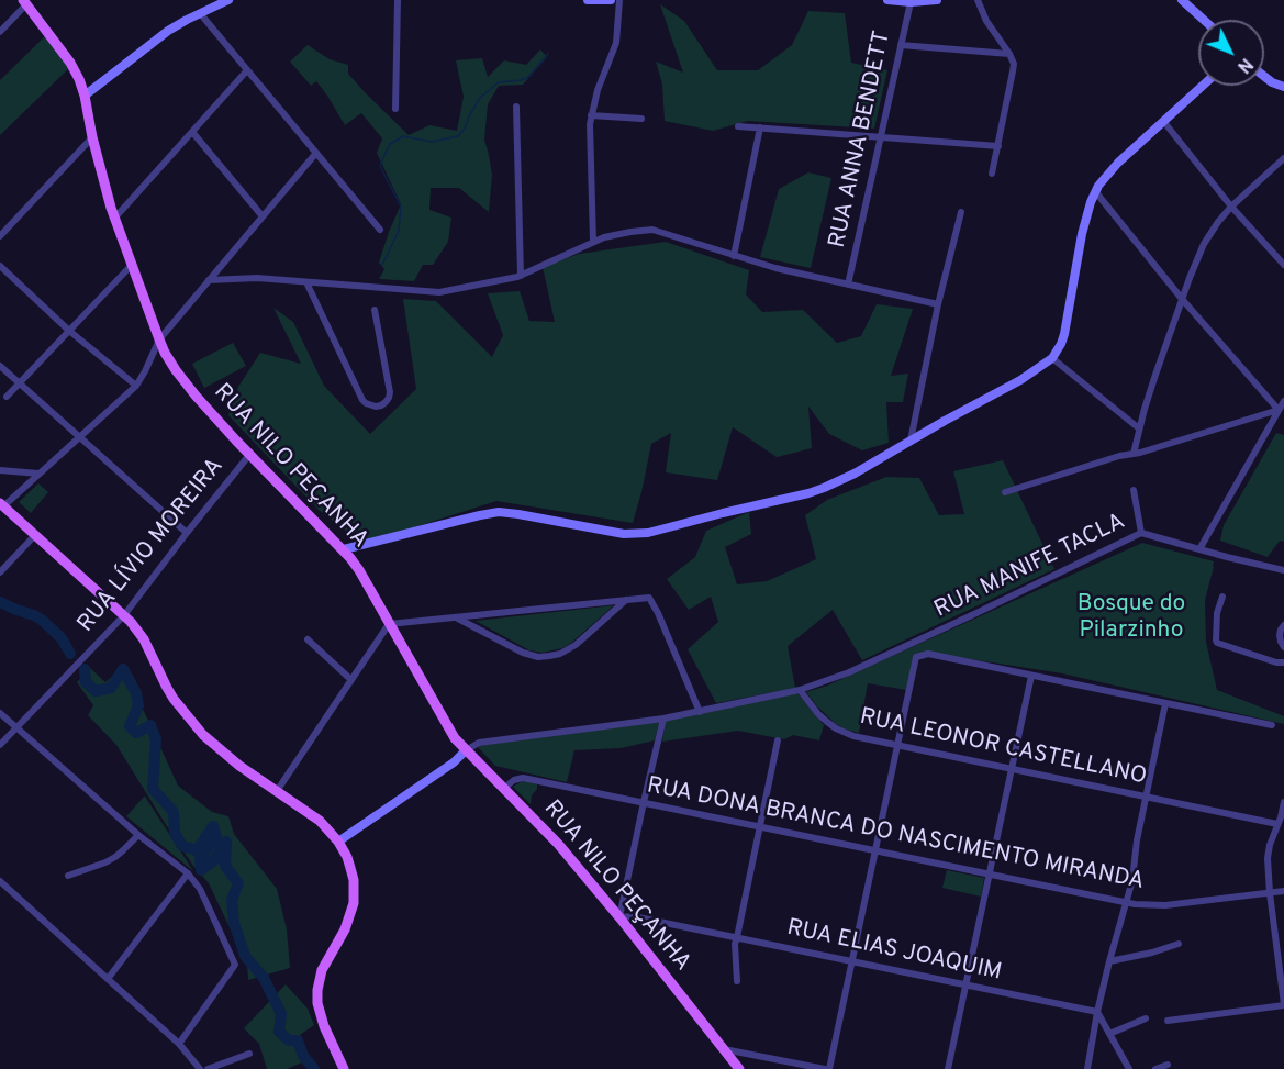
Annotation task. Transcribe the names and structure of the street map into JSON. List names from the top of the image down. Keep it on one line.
{"streets":{"main road":["RUA NILO PEÇANHA"],"street":["RUA ANNA BENDETT","RUA LÍVIO MOREIRA","RUA MANIFE TACLA","RUA LEONOR CASTELLANO","RUA DONA BRANCA DO NASCIMENTO MIRANDA","RUA ELIAS JOAQUIM"]},"crossings":[["RUA NILO PEÇANHA","RUA LÍVIO MOREIRA"],["RUA NILO PEÇANHA","RUA DONA BRANCA DO NASCIMENTO MIRANDA"],["RUA NILO PEÇANHA","RUA ELIAS JOAQUIM"],["RUA MANIFE TACLA","RUA LEONOR CASTELLANO"]],"parks":["Bosque do Pilarzinho"],"north":"bottom right"}
